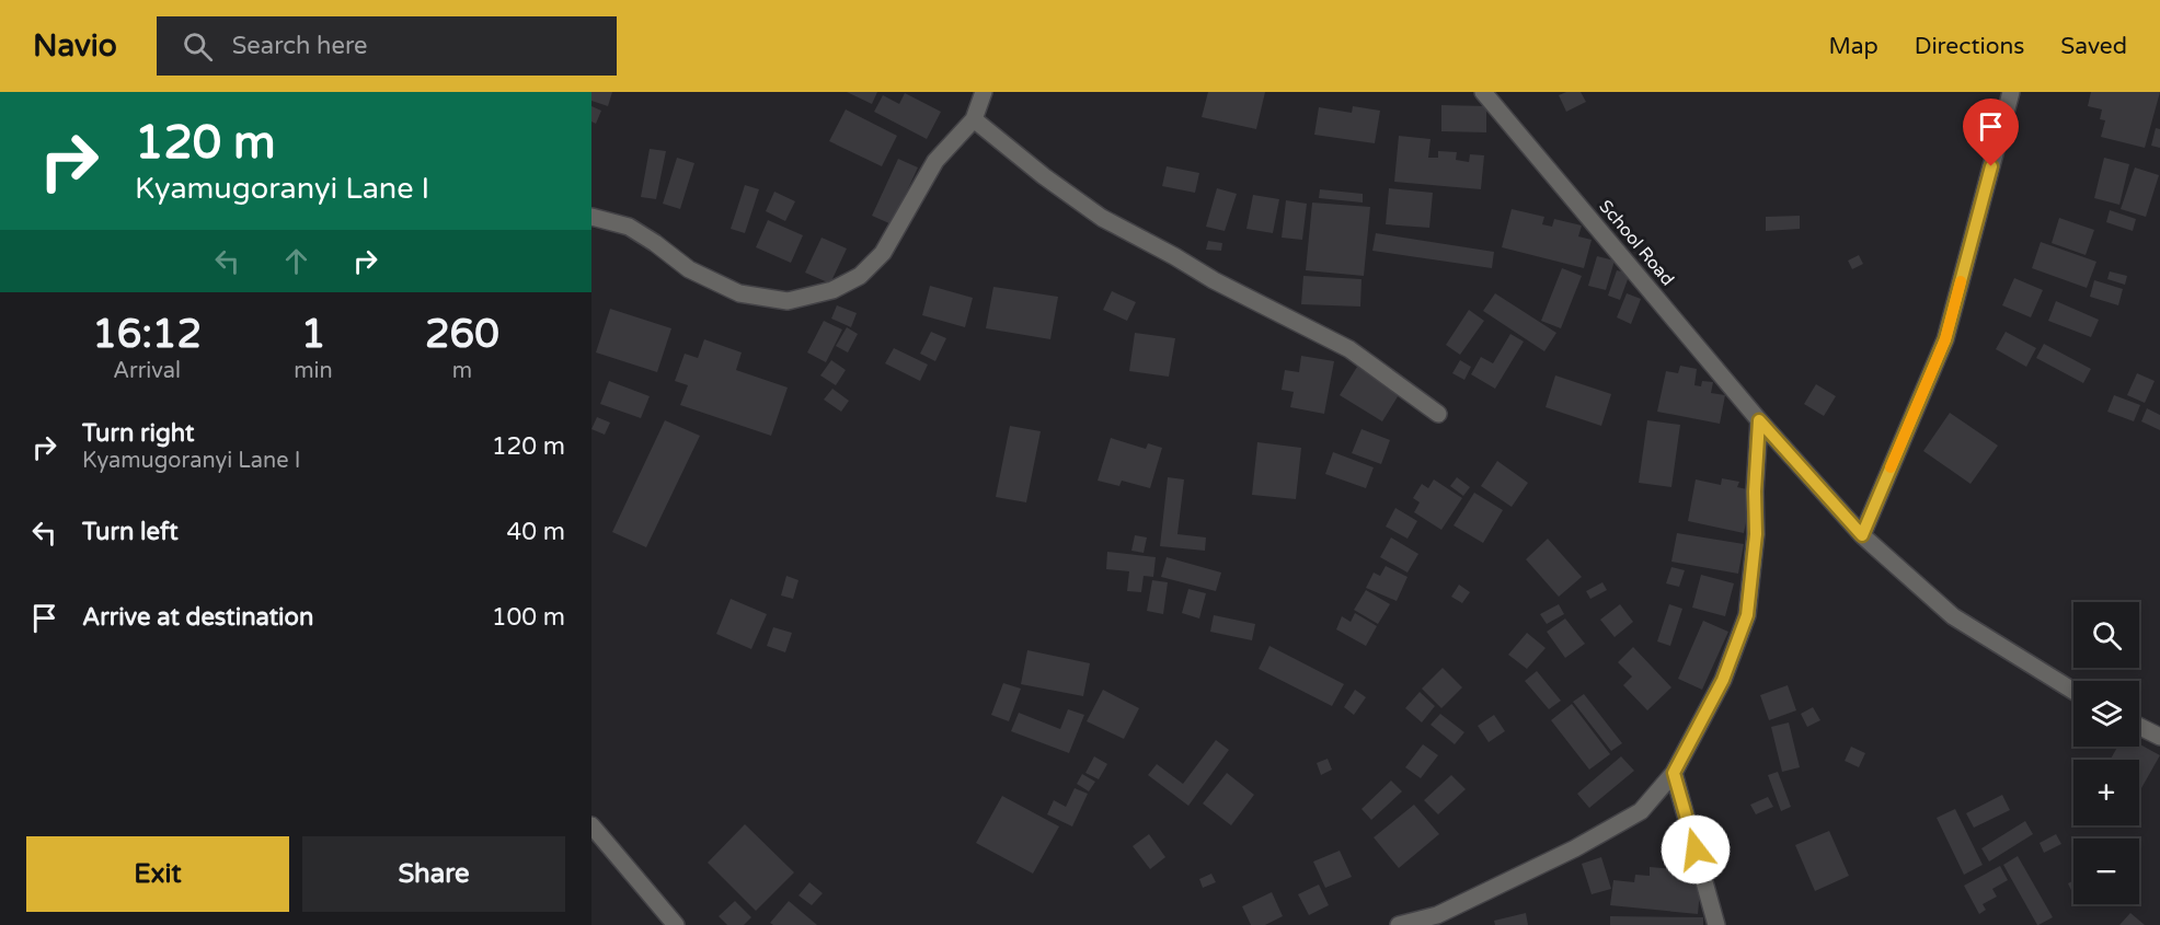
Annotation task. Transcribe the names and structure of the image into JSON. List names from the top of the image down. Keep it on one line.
{"streets":{"street":["School Road"]},"page":{"header":"Navio","search":"Search here","nav":["Map","Directions","Saved"],"turn":["120 m","Kyamugoranyi Lane I"],"eta":["16:12","Arrival","1","min","260","m"],"list":[{"name":"Turn right","note":"Kyamugoranyi Lane I","value":"120 m"},{"name":"Turn left","value":"40 m"},{"name":"Arrive at destination","value":"100 m"}],"map_buttons":["+","−"],"buttons":["Exit","Share"]}}
